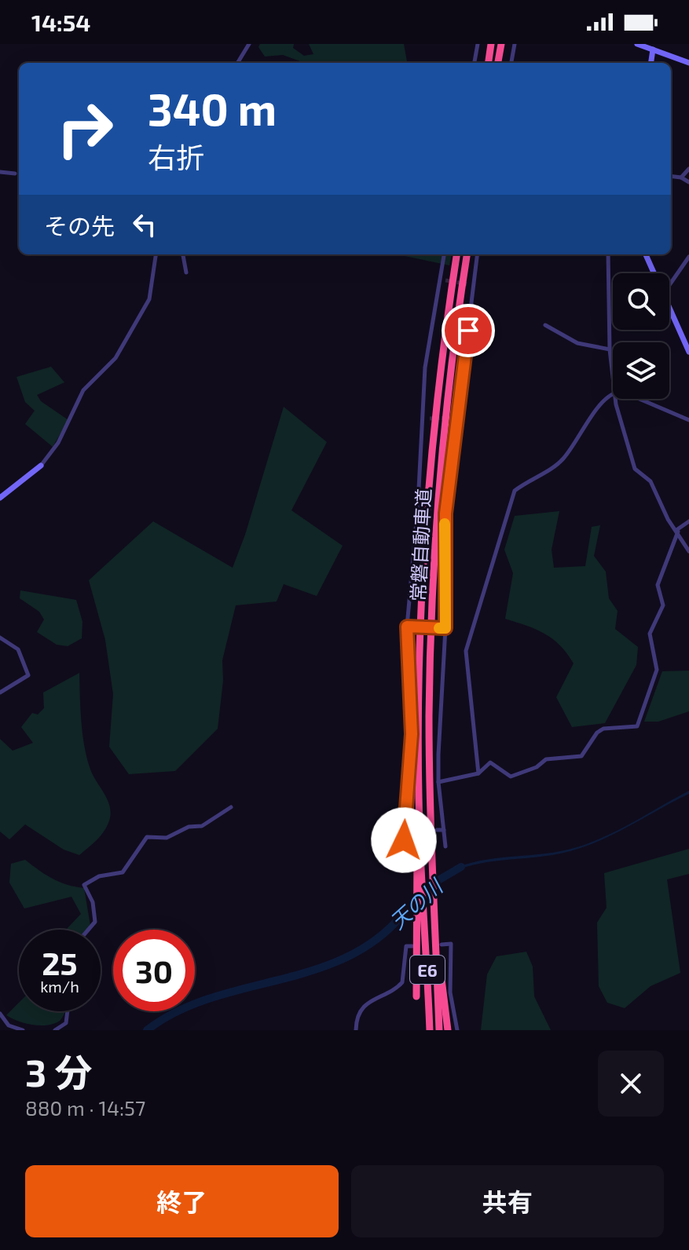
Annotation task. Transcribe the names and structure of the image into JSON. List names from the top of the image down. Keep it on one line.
{"streets":{"highway":["常磐自動車道","E6"]},"water":["天の川"],"page":{"status":"14:54","turn":["340 m","右折"],"then":"その先","speed":"25 km/h","limit":"30","heading":["3 分","880 m · 14:57"],"buttons":["終了","共有"]}}
